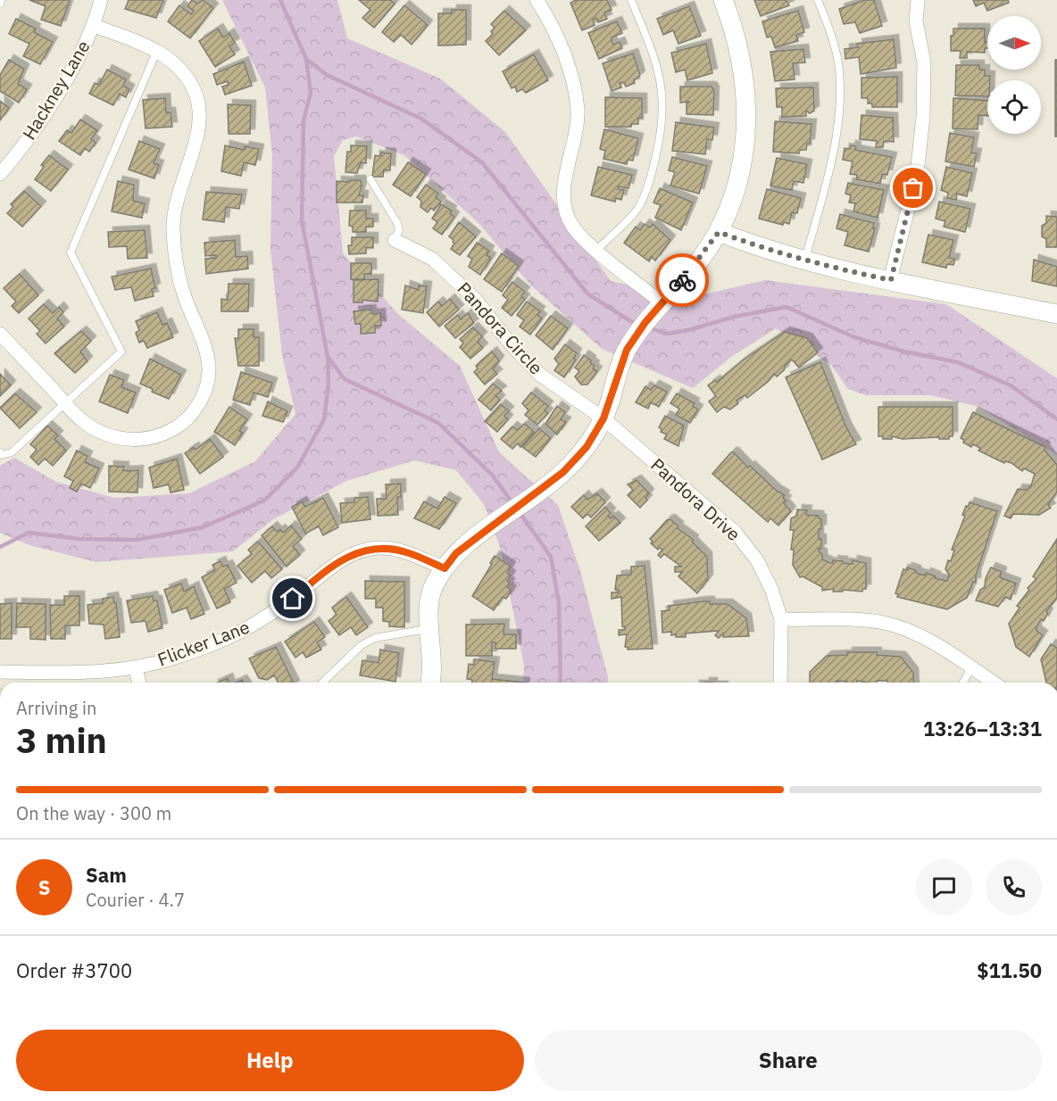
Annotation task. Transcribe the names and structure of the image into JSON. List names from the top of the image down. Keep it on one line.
{"streets":{"street":["Hackney Lane","Pandora Circle","Pandora Drive","Flicker Lane"]},"crossings":[["Pandora Circle","Pandora Drive"]],"north":"right","page":{"heading":["3 min","Arriving in","13:26–13:31"],"panel":["Sam","Courier · 4.7","Order #3700","$11.50"],"bar":"On the way · 300 m","round":"S","buttons":["Help","Share"]}}
